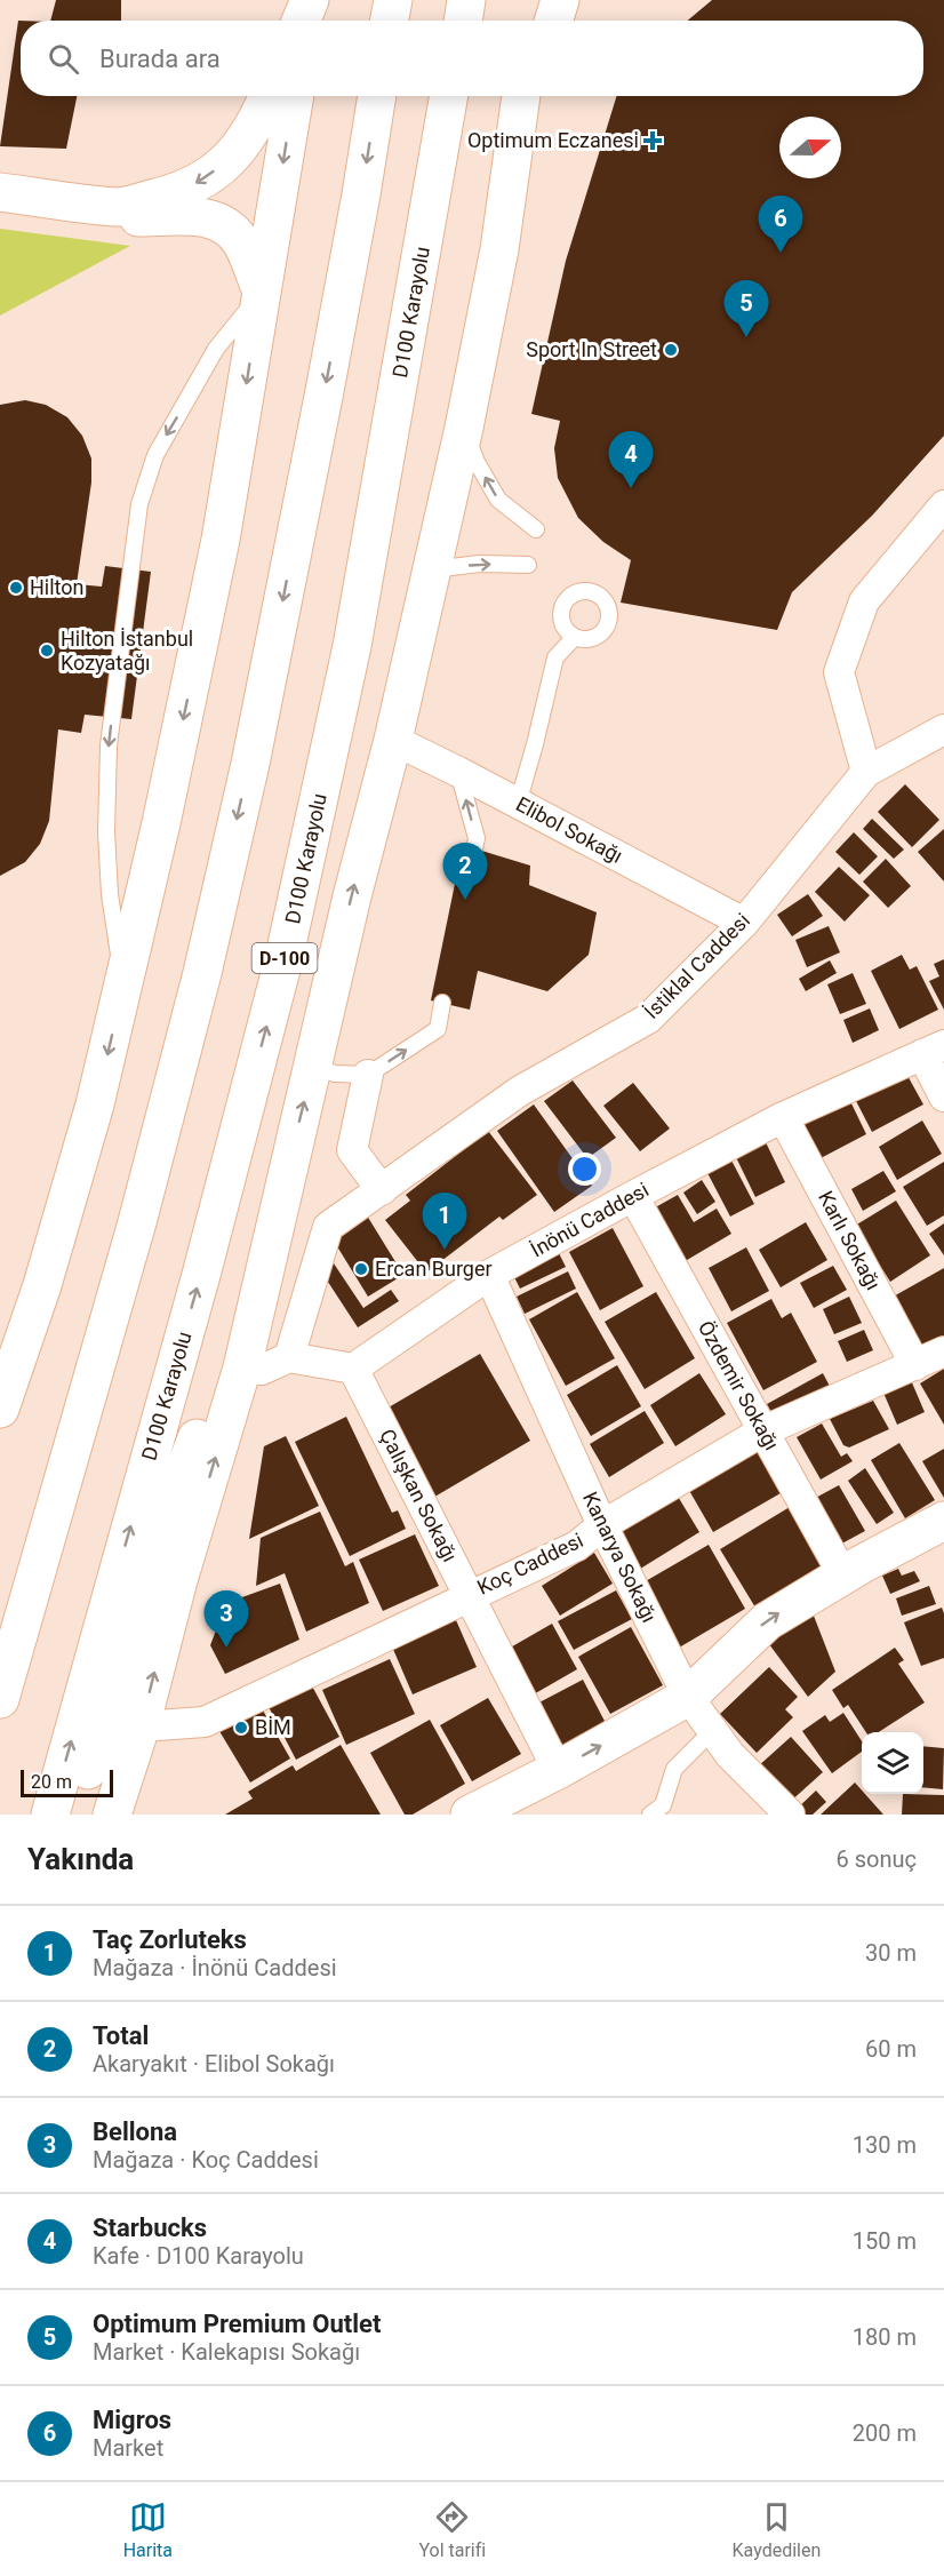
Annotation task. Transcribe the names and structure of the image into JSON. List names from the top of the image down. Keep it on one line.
{"streets":{"main road":["D100 Karayolu","D-100"],"street":["Elibol Sokağı","İstiklal Caddesi","İnönü Caddesi","Karlı Sokağı","Özdemir Sokağı","Çalışkan Sokağı","Kanarya Sokağı","Koç Caddesi"]},"crossings":[["Elibol Sokağı","İstiklal Caddesi"],["İnönü Caddesi","Karlı Sokağı"],["İnönü Caddesi","Özdemir Sokağı"],["İnönü Caddesi","Çalışkan Sokağı"],["İnönü Caddesi","Kanarya Sokağı"],["Karlı Sokağı","Koç Caddesi"],["Özdemir Sokağı","Koç Caddesi"],["Çalışkan Sokağı","Koç Caddesi"],["Kanarya Sokağı","Koç Caddesi"]],"places":{"health":["Optimum Eczanesi"],"other":["Sport In Street","Hilton","Hilton İstanbul Kozyatağı","Ercan Burger","BİM"]},"scale_bar":"20 m","north":"right","page":{"search":"Burada ara","pins":["6","5","4","2","1","3"],"scale":"20 m","heading":["Yakında","6 sonuç"],"list":[{"mark":"1","name":"Taç Zorluteks","note":"Mağaza · İnönü Caddesi","value":"30 m"},{"mark":"2","name":"Total","note":"Akaryakıt · Elibol Sokağı","value":"60 m"},{"mark":"3","name":"Bellona","note":"Mağaza · Koç Caddesi","value":"130 m"},{"mark":"4","name":"Starbucks","note":"Kafe · D100 Karayolu","value":"150 m"},{"mark":"5","name":"Optimum Premium Outlet","note":"Market · Kalekapısı Sokağı","value":"180 m"},{"mark":"6","name":"Migros","note":"Market","value":"200 m"}],"nav":["Harita","Yol tarifi","Kaydedilen"]}}
